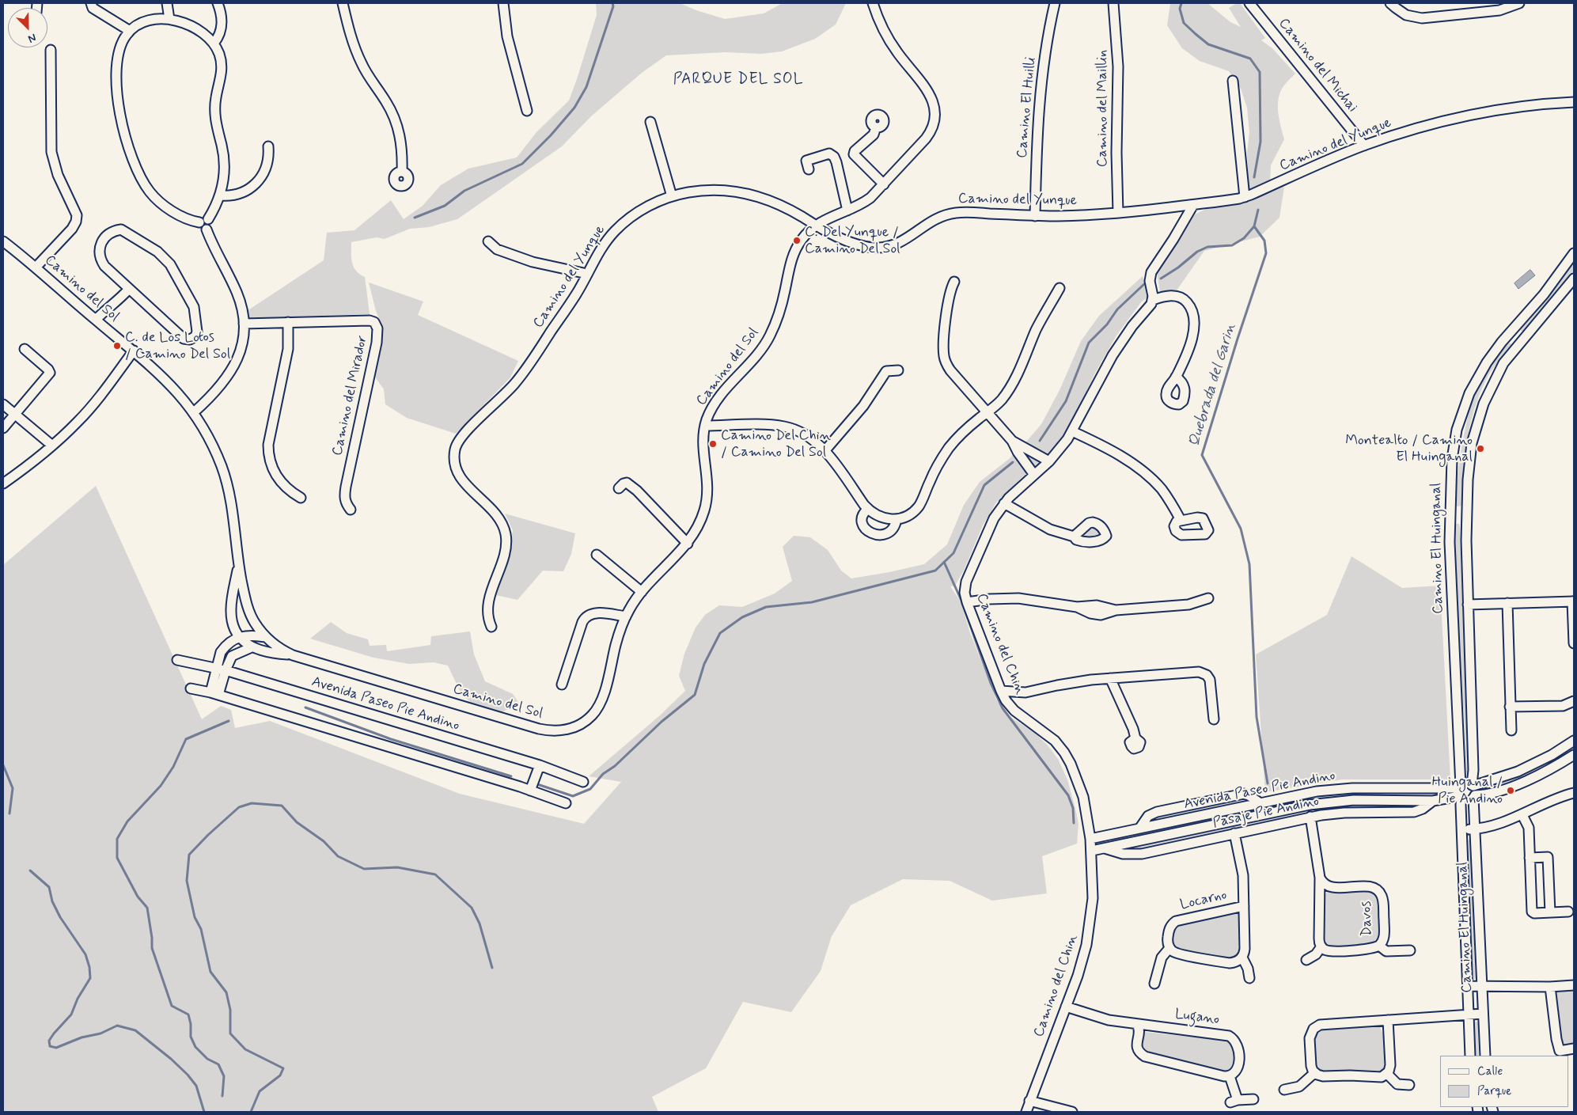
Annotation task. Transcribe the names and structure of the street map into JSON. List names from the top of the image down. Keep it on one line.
{"streets":{"street":["Camino del Michai","Camino El Huilli","Camino del Maillin","Camino del Yunque","Camino del Sol","Camino del Mirador","Camino El Huinganal","Camino del Chin","Avenida Paseo Pie Andino","Pasaje Pie Andino","Locarno","Davos","Lugano"]},"crossings":[["Camino del Michai","Camino del Yunque"],["Camino El Huilli","Camino del Yunque"],["Camino del Maillin","Camino del Yunque"],["Camino del Yunque","Camino del Sol"],["Camino El Huinganal","Avenida Paseo Pie Andino"],["Camino del Chin","Avenida Paseo Pie Andino"],["Camino del Chin","Lugano"],["Avenida Paseo Pie Andino","Pasaje Pie Andino"],["Pasaje Pie Andino","Locarno"]],"districts":["PARQUE DEL SOL"],"water":["Quebrada del Garin"],"places":["C. Del Yunque / Camino Del Sol","C. de Los Lotos / Camino Del Sol","Camino Del Chin / Camino Del Sol","Montealto / Camino El Huinganal","Huinganal / Pie Andino"],"legend":["Calle","Parque"],"north":"bottom right"}
